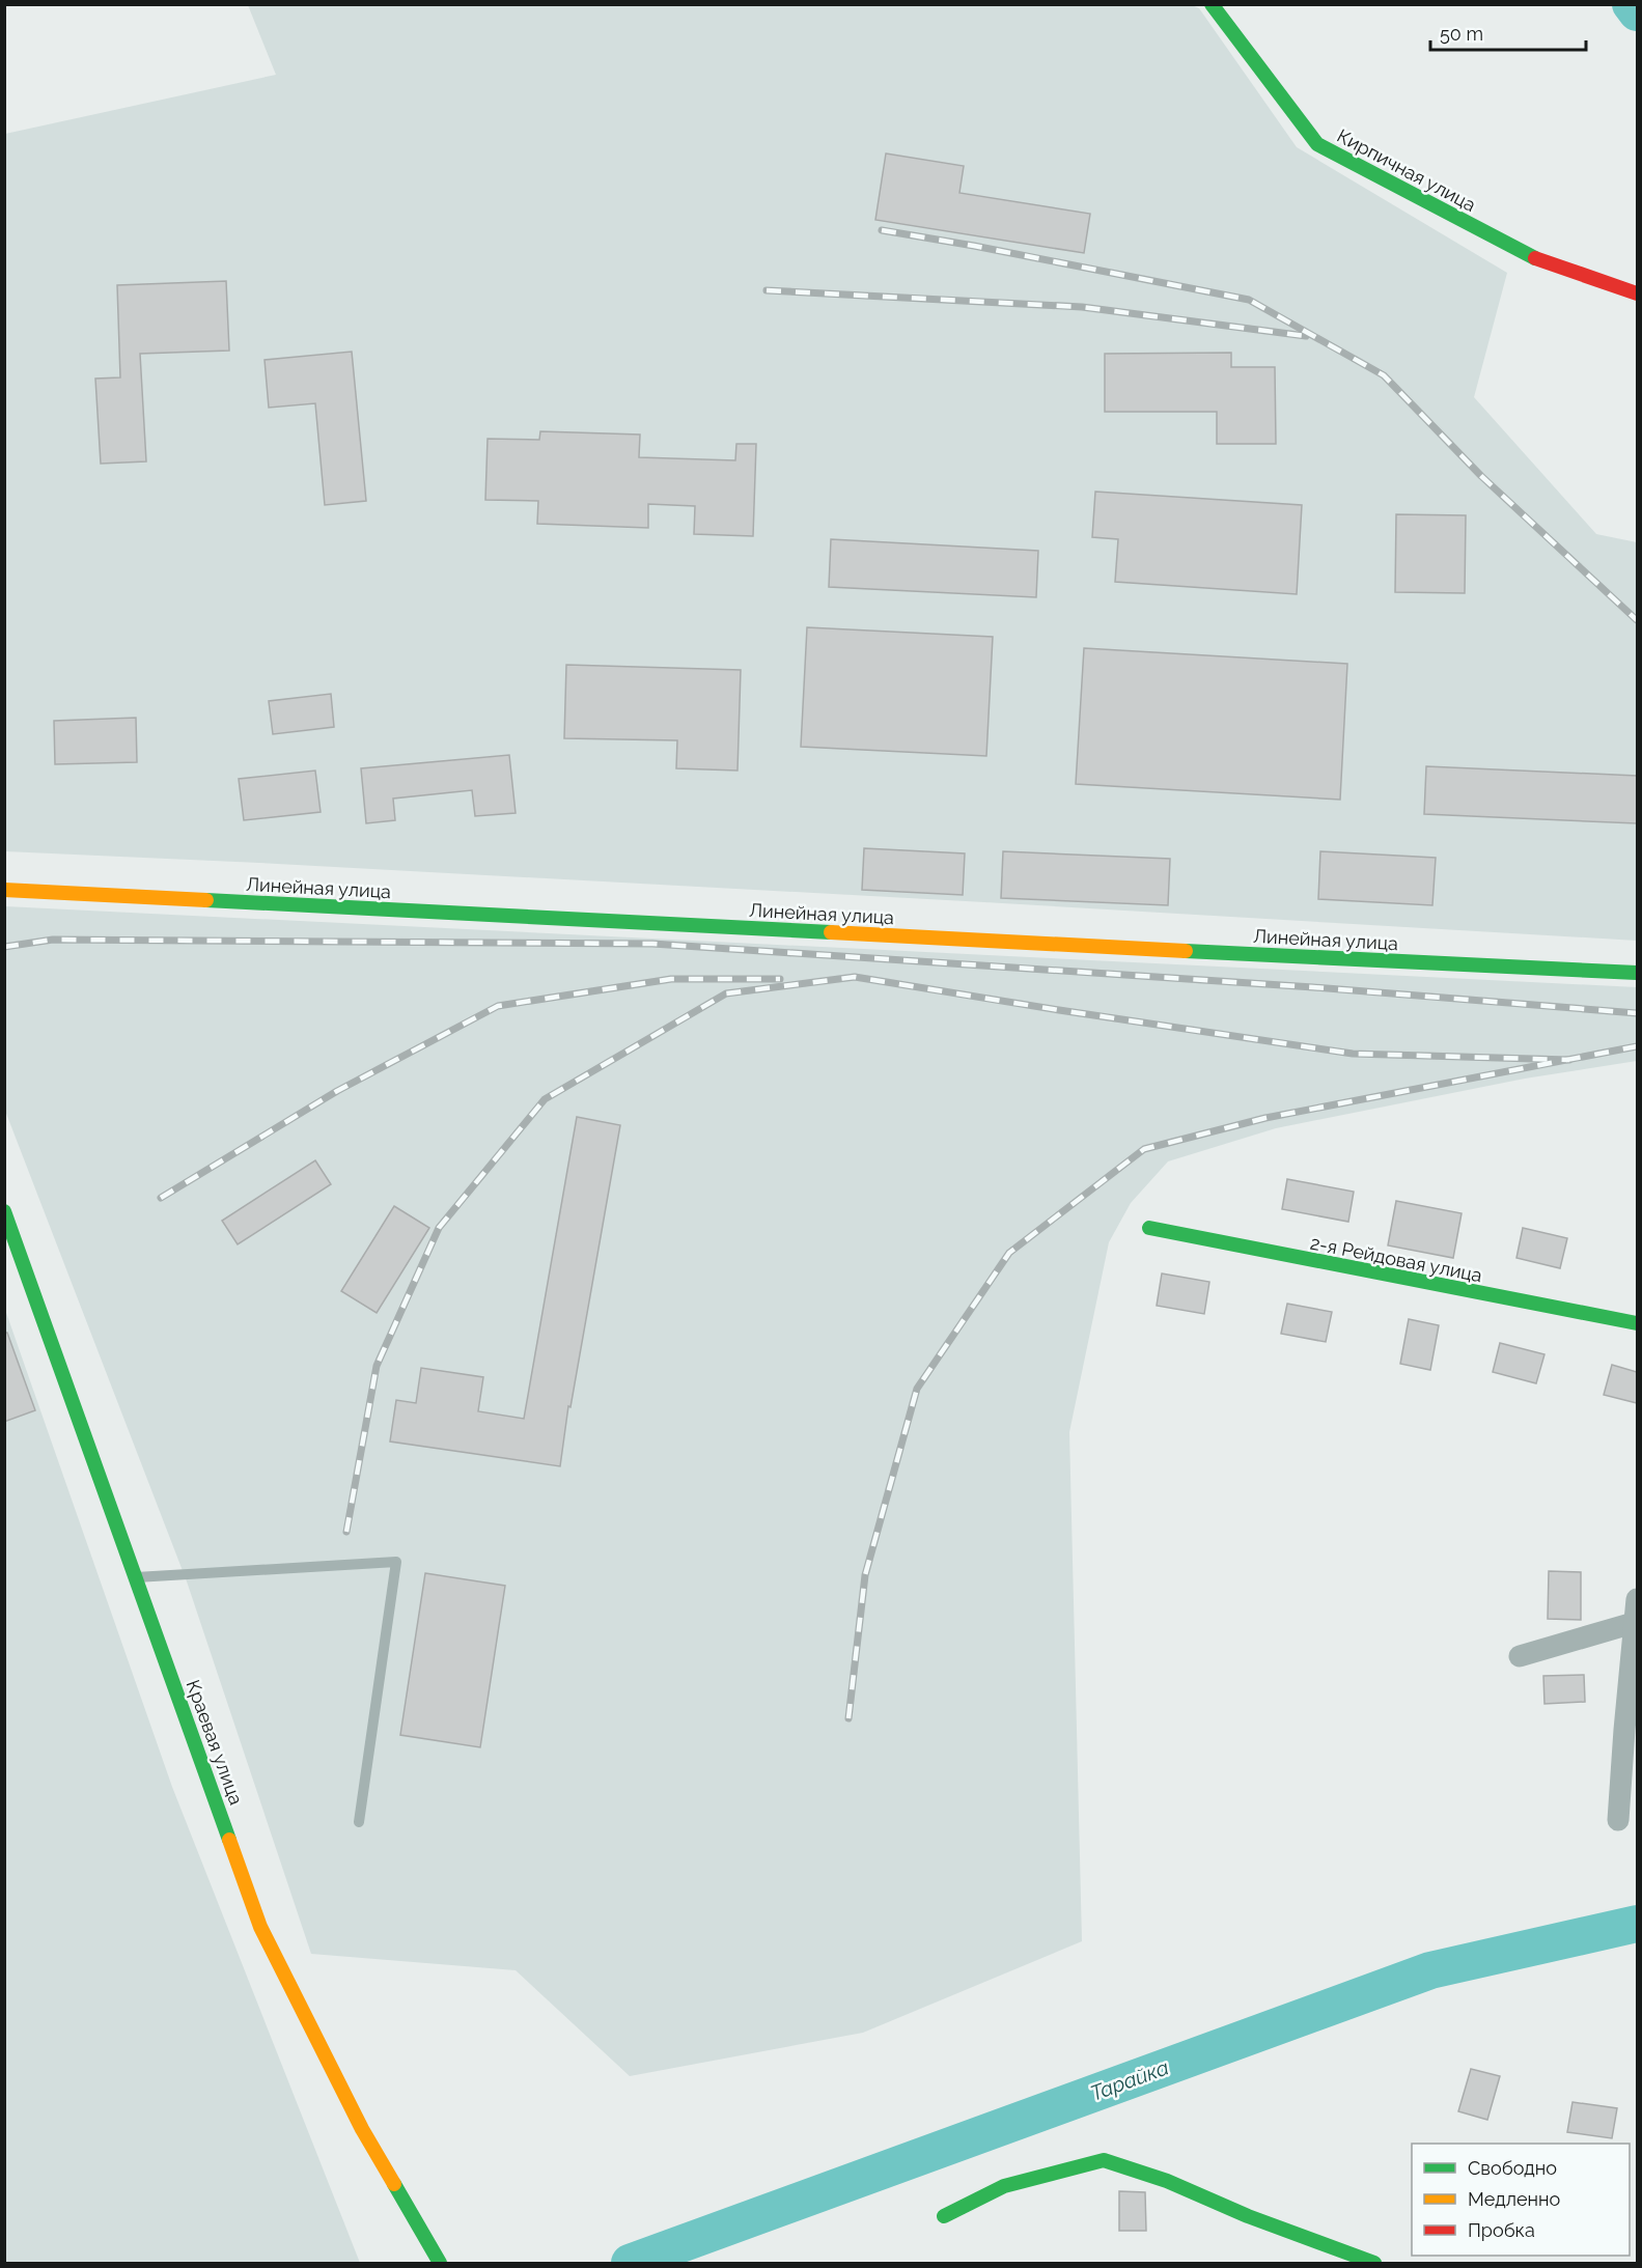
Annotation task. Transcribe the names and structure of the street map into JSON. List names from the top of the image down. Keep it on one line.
{"streets":{"street":["Кирпичная улица","Линейная улица","2-я Рейдовая улица","Краевая улица"]},"water":["Тарайка"],"legend":["Свободно","Медленно","Пробка"],"scale_bar":"50 m"}
